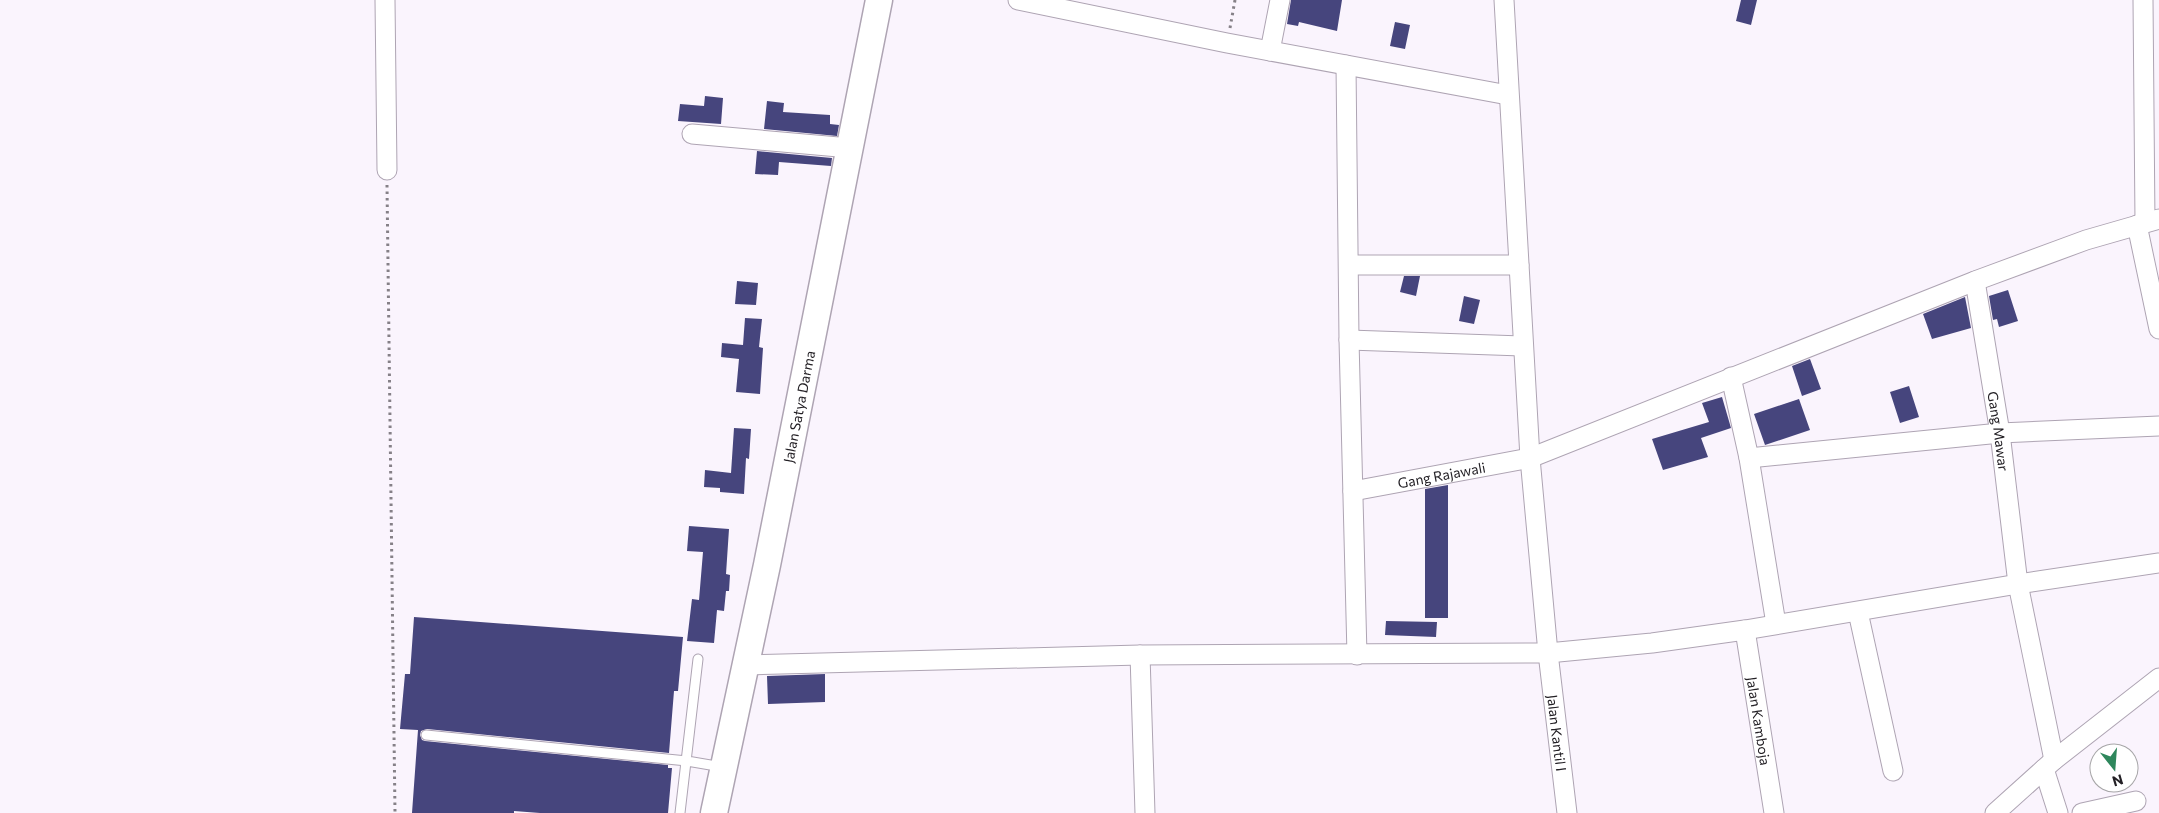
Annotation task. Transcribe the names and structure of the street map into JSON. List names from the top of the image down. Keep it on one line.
{"streets":{"main road":["Jalan Satya Darma"],"street":["Gang Mawar","Gang Rajawali","Jalan Kamboja","Jalan Kantil I"]},"crossings":[["Gang Mawar","Gang Rajawali"],["Gang Rajawali","Jalan Kantil I"]],"north":"bottom"}
